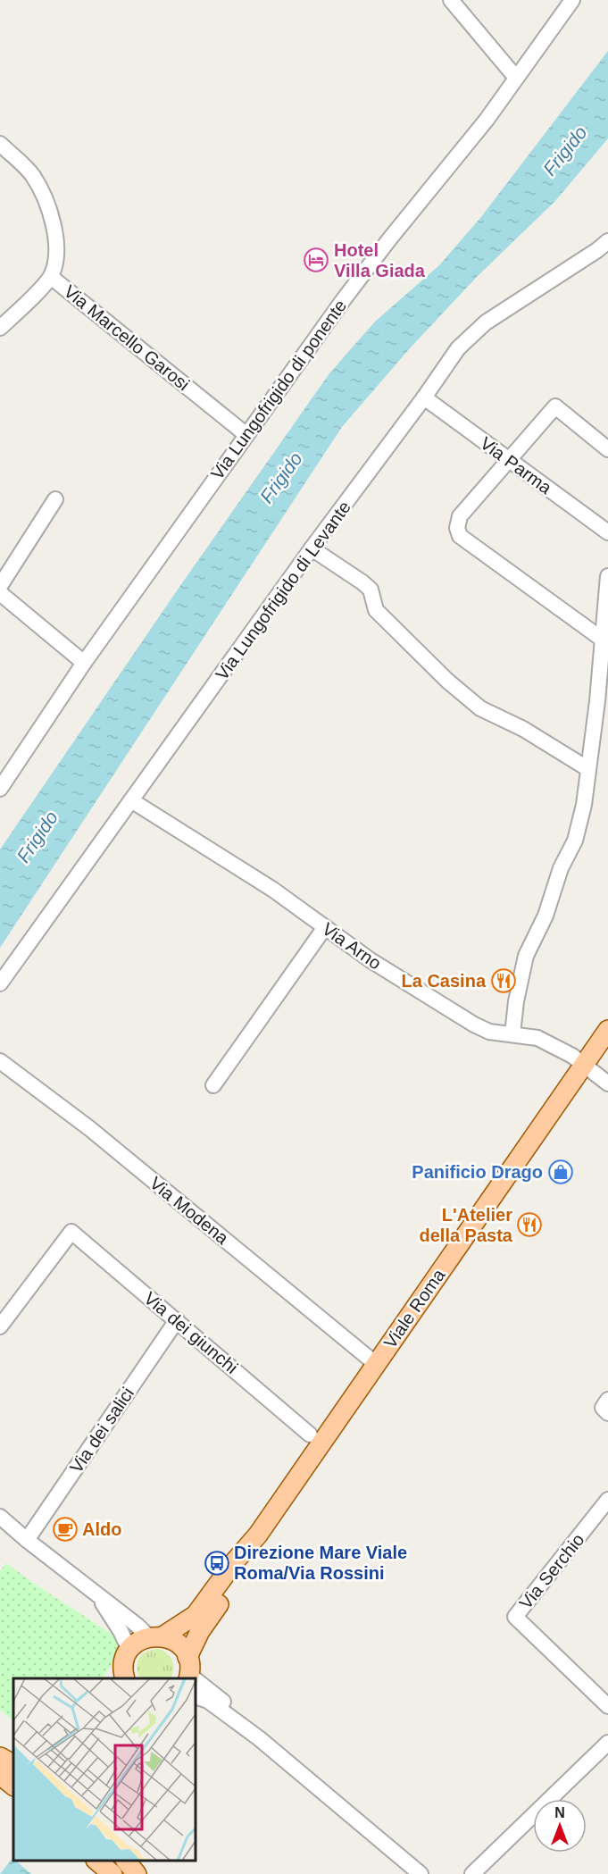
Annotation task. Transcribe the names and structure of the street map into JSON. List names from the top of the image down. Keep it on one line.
{"streets":{"main road":["Viale Roma"],"street":["Via Marcello Garosi","Via Lungofrigido di ponente","Via Parma","Via Lungofrigido di Levante","Via Arno","Via Modena","Via dei giunchi","Via dei salici","Via Serchio"]},"crossings":[["Via Marcello Garosi","Via Lungofrigido di ponente"],["Via Parma","Via Lungofrigido di Levante"],["Via Lungofrigido di Levante","Via Arno"],["Via Arno","Viale Roma"],["Via Modena","Viale Roma"],["Via dei giunchi","Via dei salici"]],"water":["Frigido"],"places":{"hotel":["Hotel Villa Giada"],"restaurant":["La Casina","L'Atelier della Pasta"],"shop":["Panificio Drago"],"cafe":["Aldo"],"bus stop":["Direzione Mare Viale Roma/Via Rossini"]},"north":"top"}
